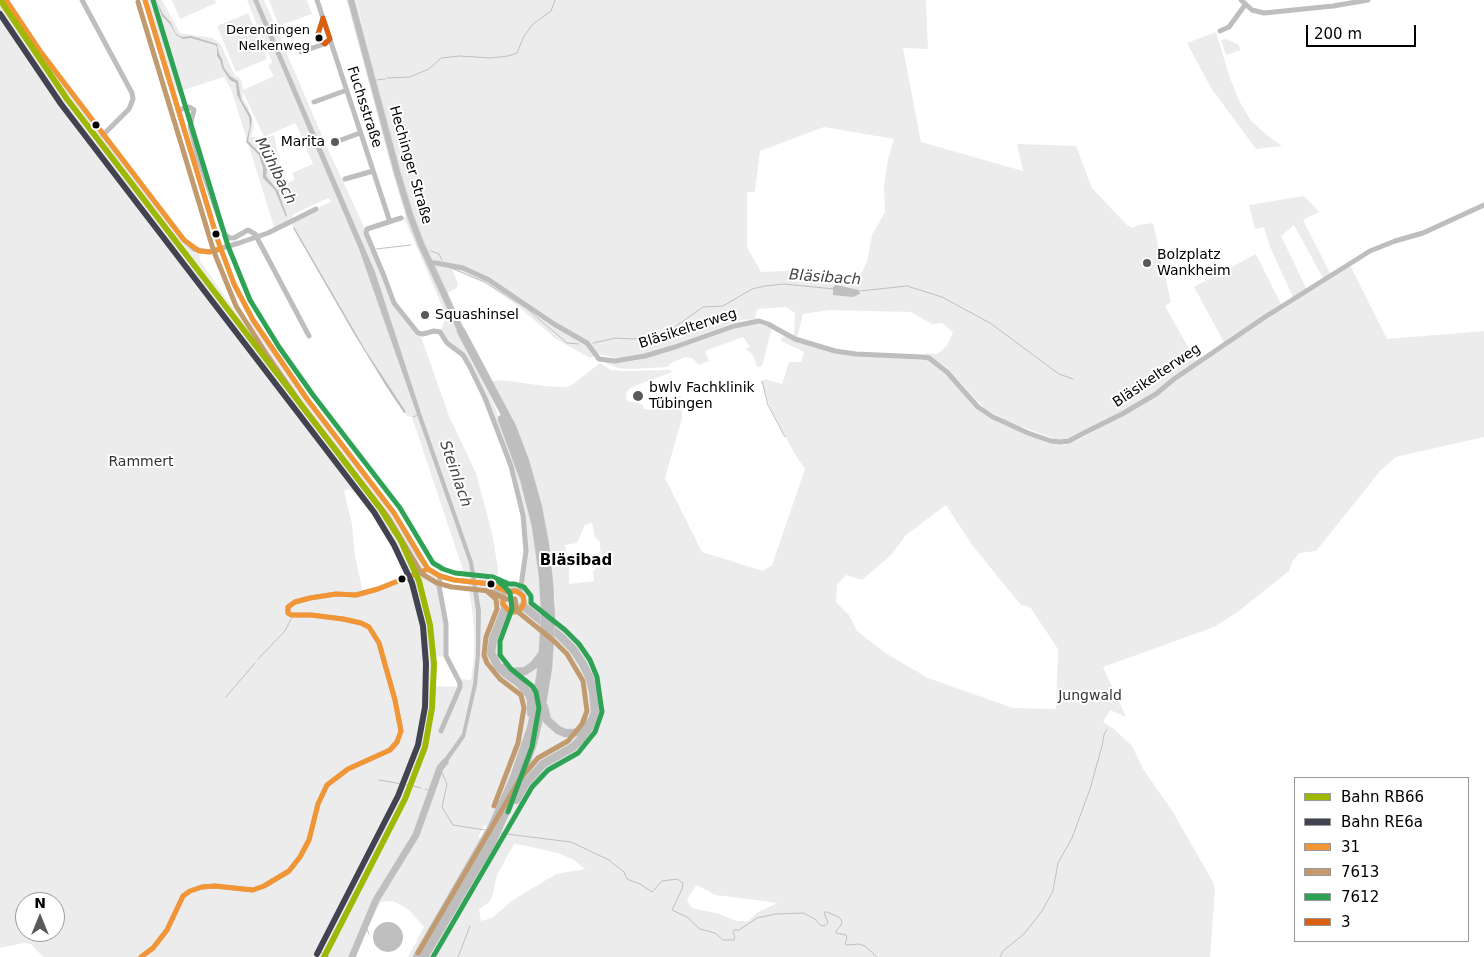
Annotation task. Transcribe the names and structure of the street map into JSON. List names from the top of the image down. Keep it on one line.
{"streets":{"main road":["Hechinger Straße"],"street":["Fuchsstraße","Bläsikelterweg"]},"crossings":[["Hechinger Straße","Bläsikelterweg"]],"districts":["Bläsibad"],"water":["Mühlbach","Bläsibach","Steinlach"],"parks":["Rammert","Jungwald"],"places":["Derendingen Nelkenweg","Marita","Bolzplatz Wankheim","Squashinsel","bwlv Fachklinik Tübingen"],"lines":["rail line RB66","transit line 31","transit line 7612","transit line 7613","rail line RE6a","transit line 3"],"legend":["Bahn RB66","Bahn RE6a","31","7613","7612","3"],"scale_bar":"200 m","north":"top"}
